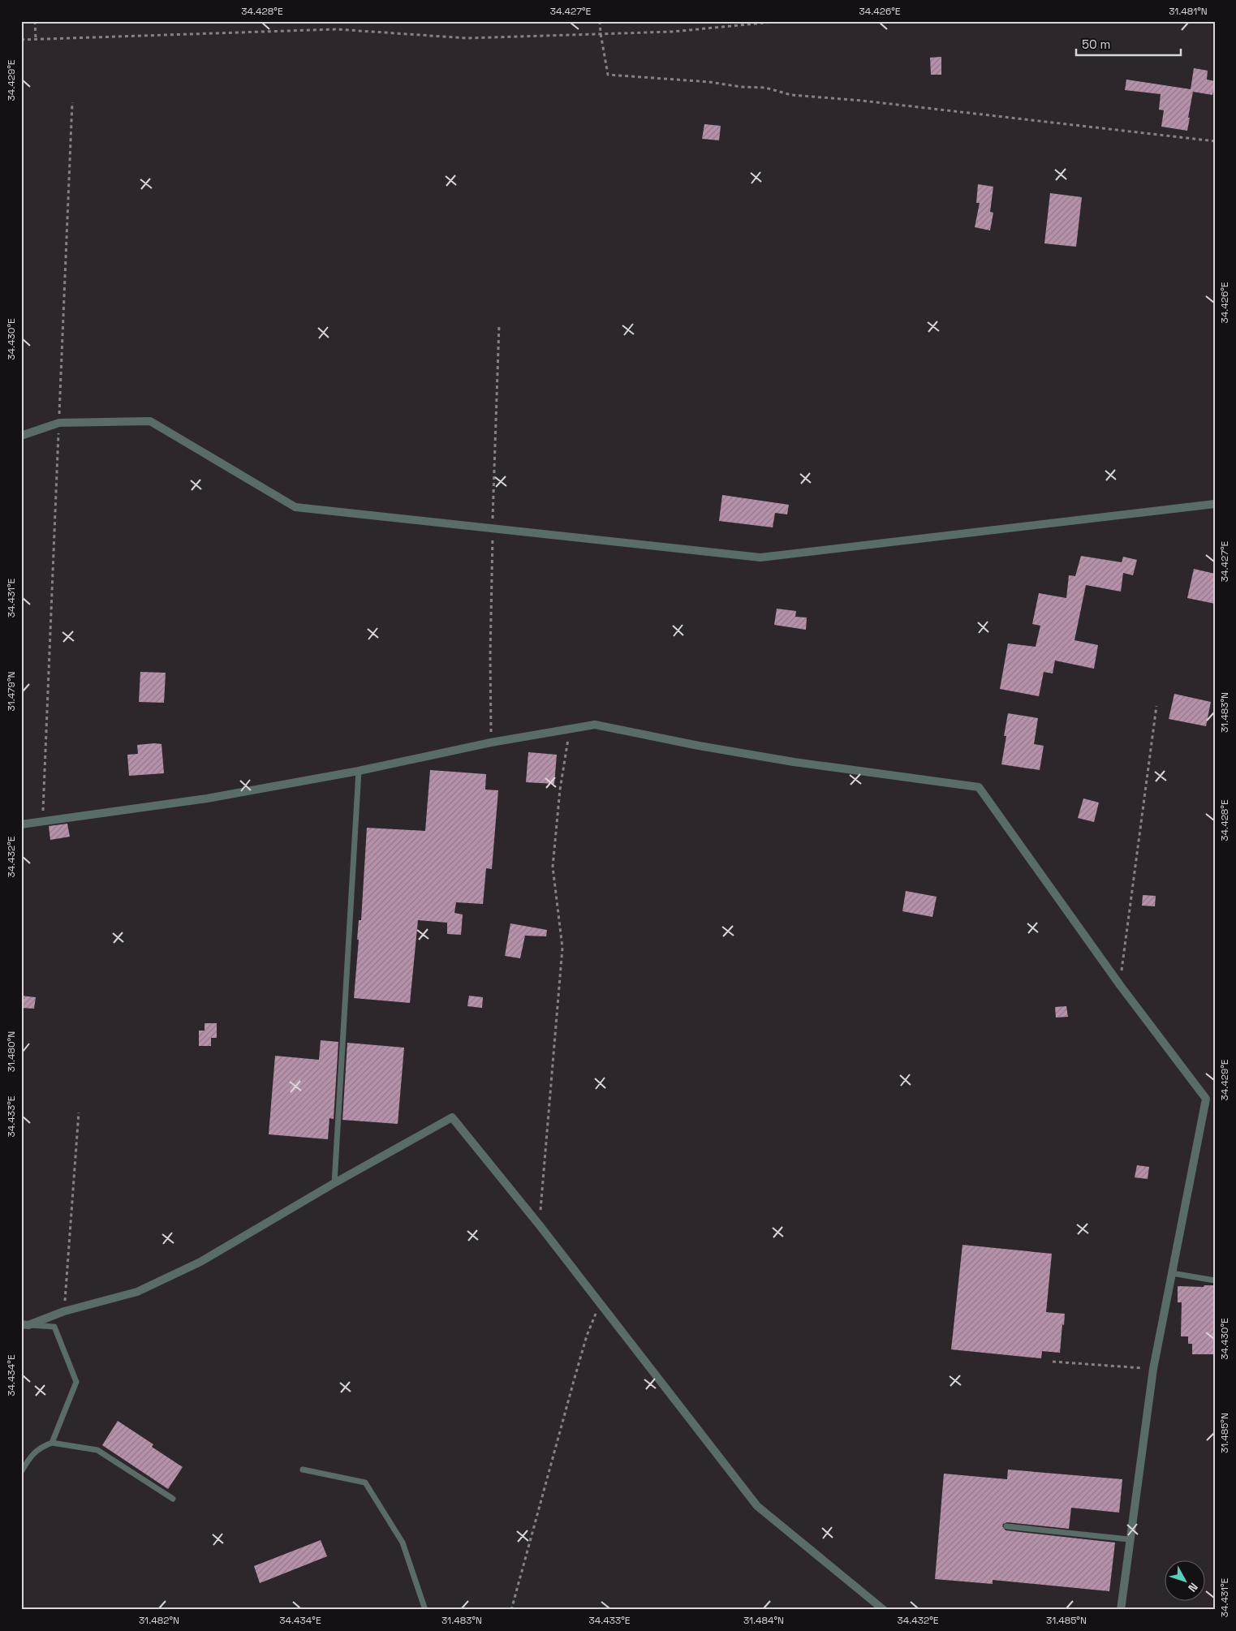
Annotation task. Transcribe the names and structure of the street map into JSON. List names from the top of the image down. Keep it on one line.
{"scale_bar":"50 m","north":"bottom right","coordinates":["34.428°E","34.427°E","34.426°E","31.481°N","34.429°E","34.430°E","34.431°E","31.479°N","31.483°N","34.432°E","31.480°N","34.433°E","34.434°E","31.485°N","31.482°N","31.484°N"]}
